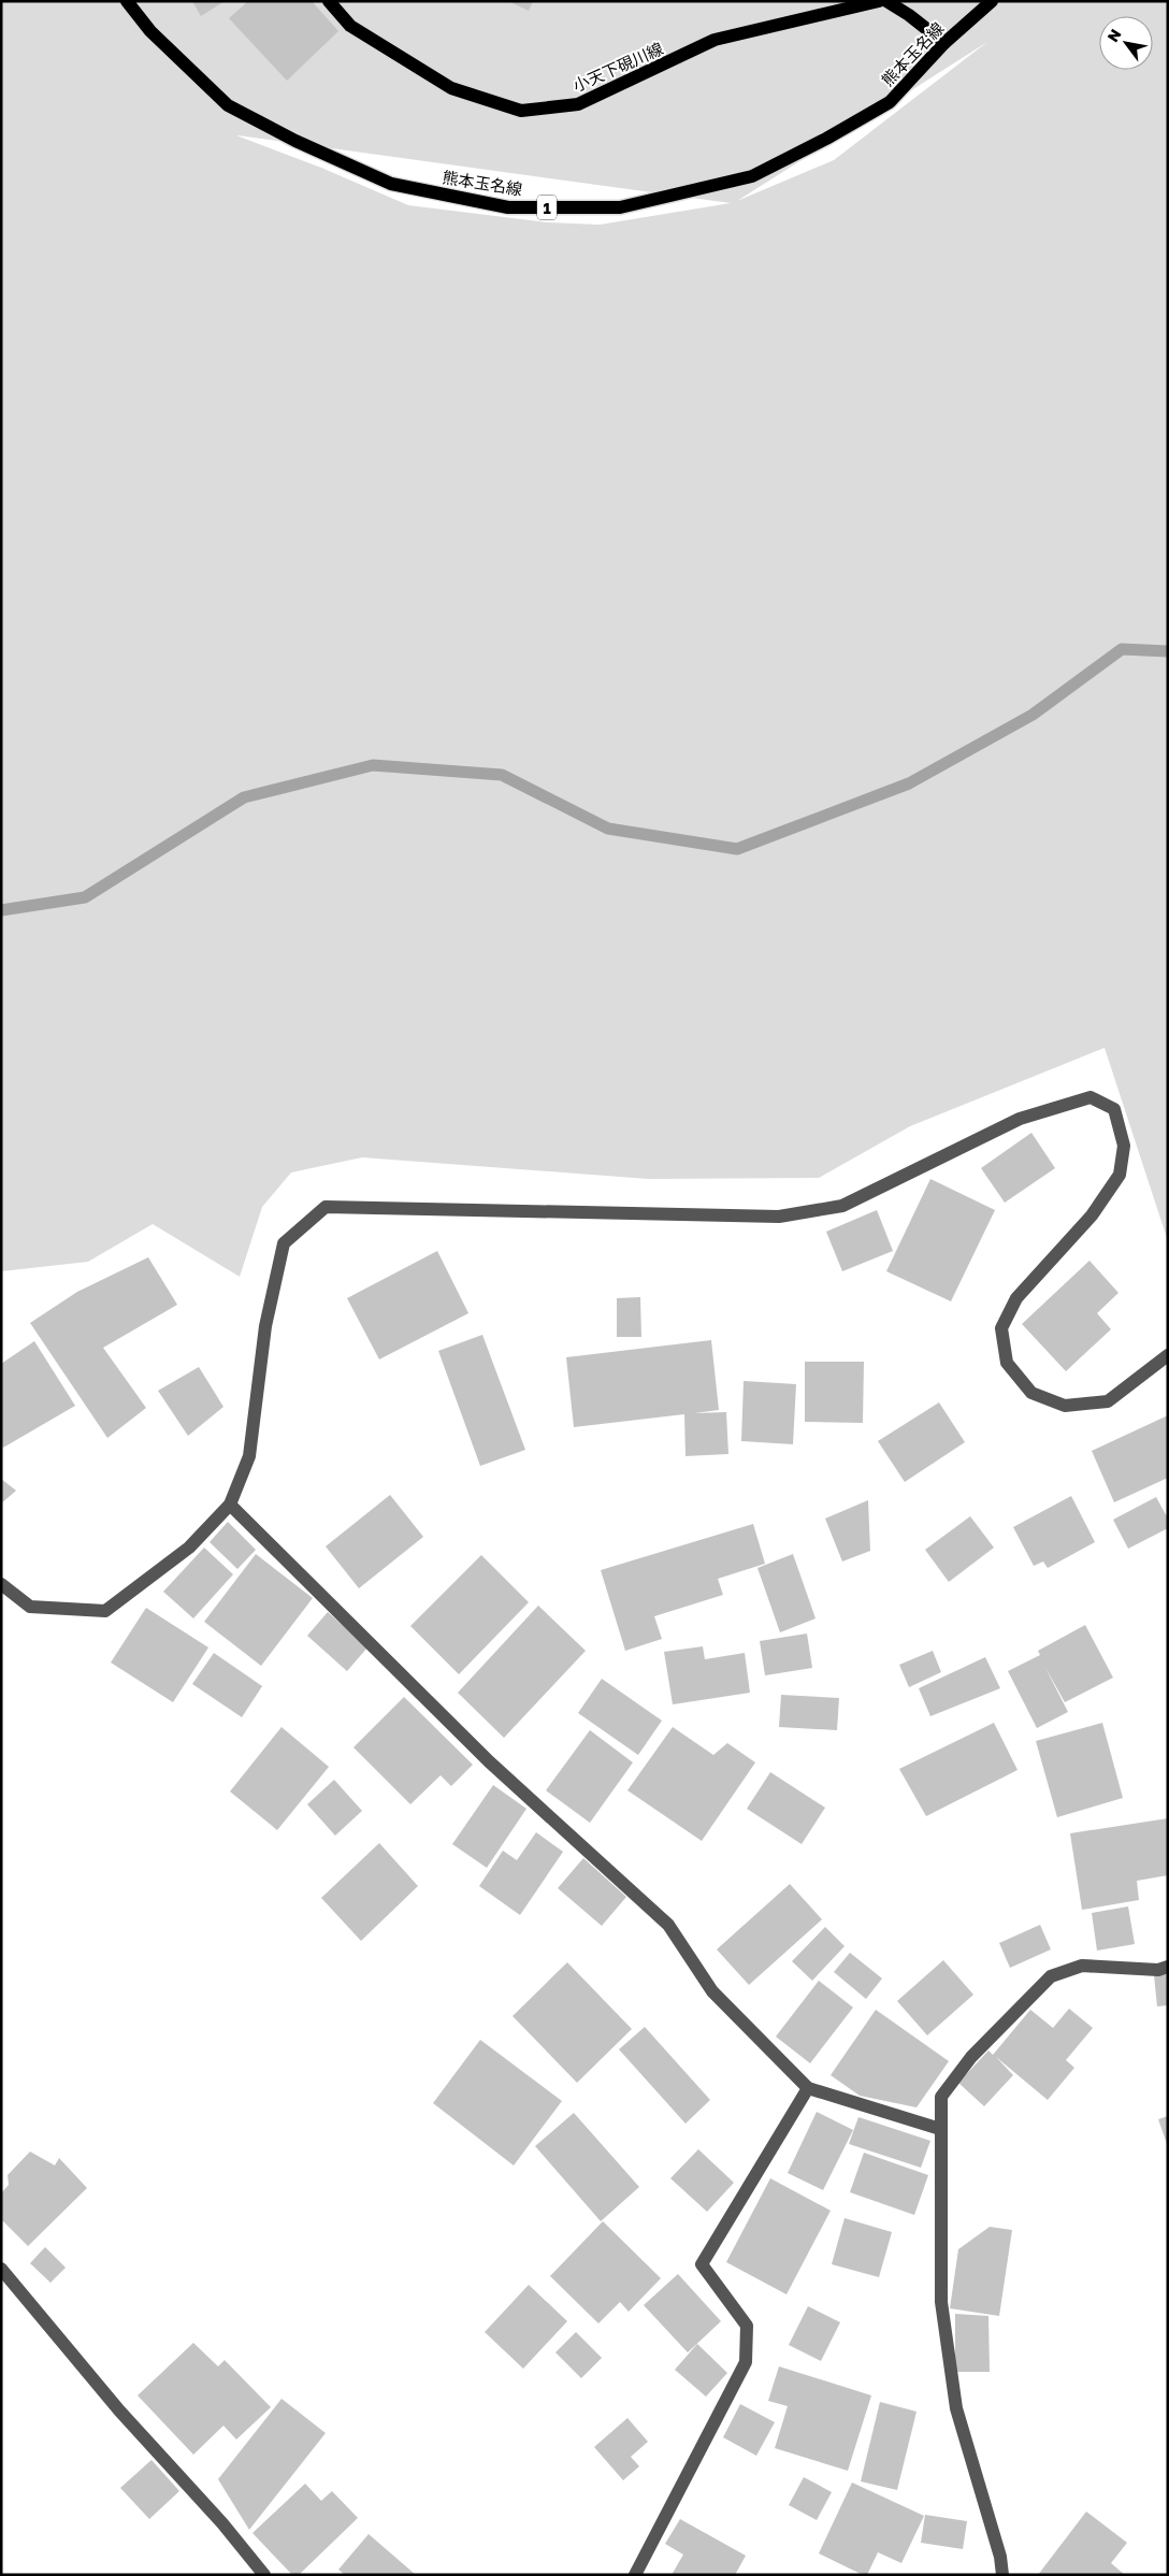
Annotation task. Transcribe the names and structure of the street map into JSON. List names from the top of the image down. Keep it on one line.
{"streets":{"main road":["熊本玉名線","小天下硯川線","1"]},"north":"top left"}
